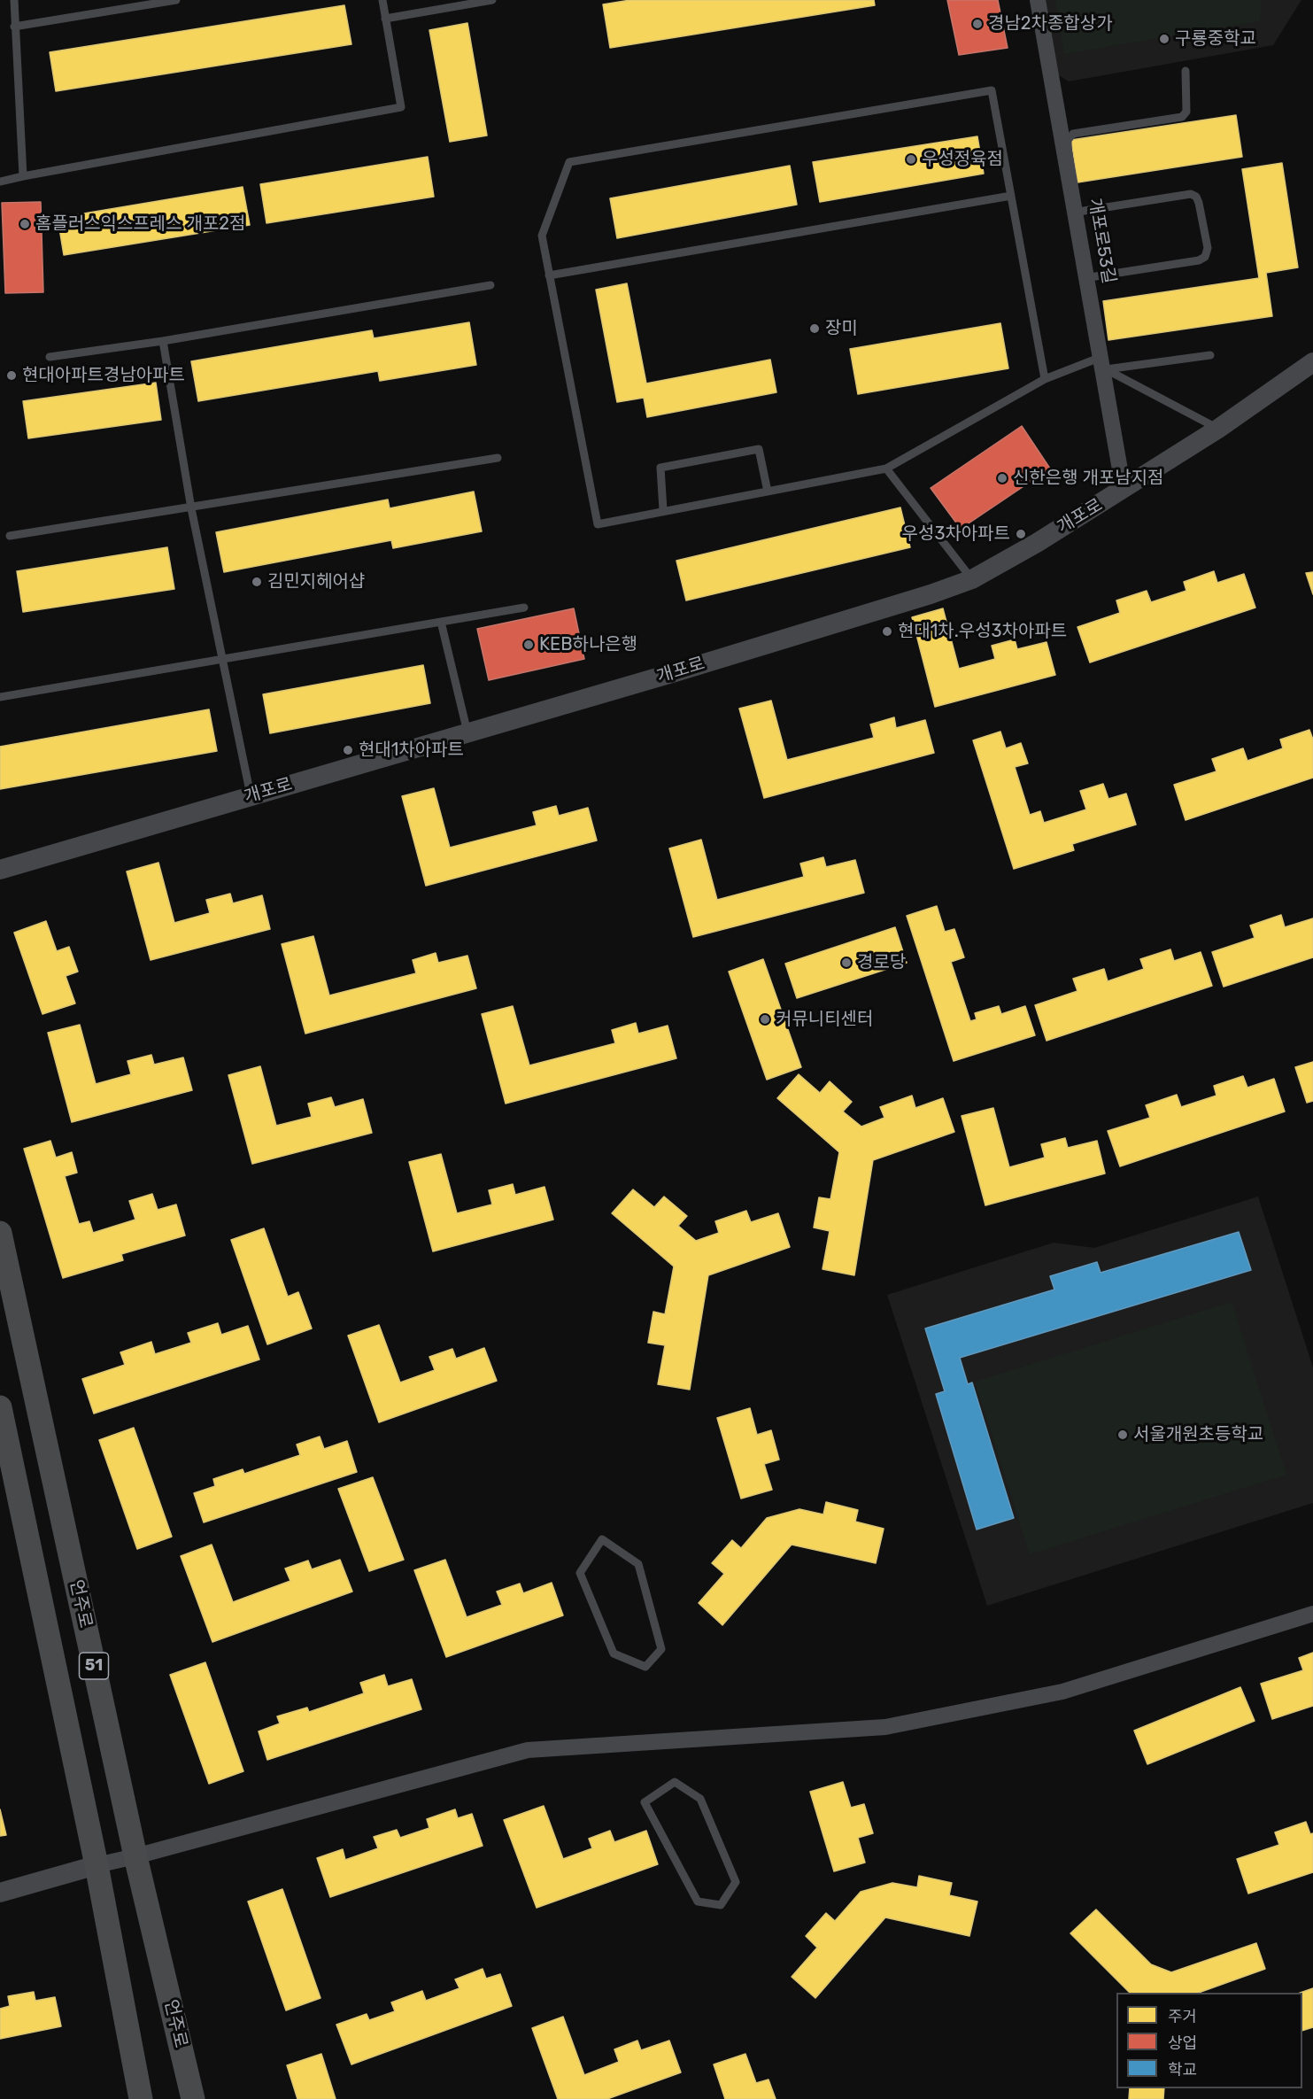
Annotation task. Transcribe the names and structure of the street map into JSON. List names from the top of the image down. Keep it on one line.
{"streets":{"main road":["언주로","51"],"street":["개포로53길","개포로"]},"crossings":[["개포로53길","개포로"]],"places":["경남2차종합상가","구룡중학교","우성정육점","홈플러스익스프레스 개포2점","장미","현대아파트경남아파트","신한은행 개포남지점","우성3차아파트","김민지헤어샵","현대1차.우성3차아파트","KEB하나은행","현대1차아파트","경로당","커뮤니티센터","서울개원초등학교"],"legend":["주거","상업","학교"]}
